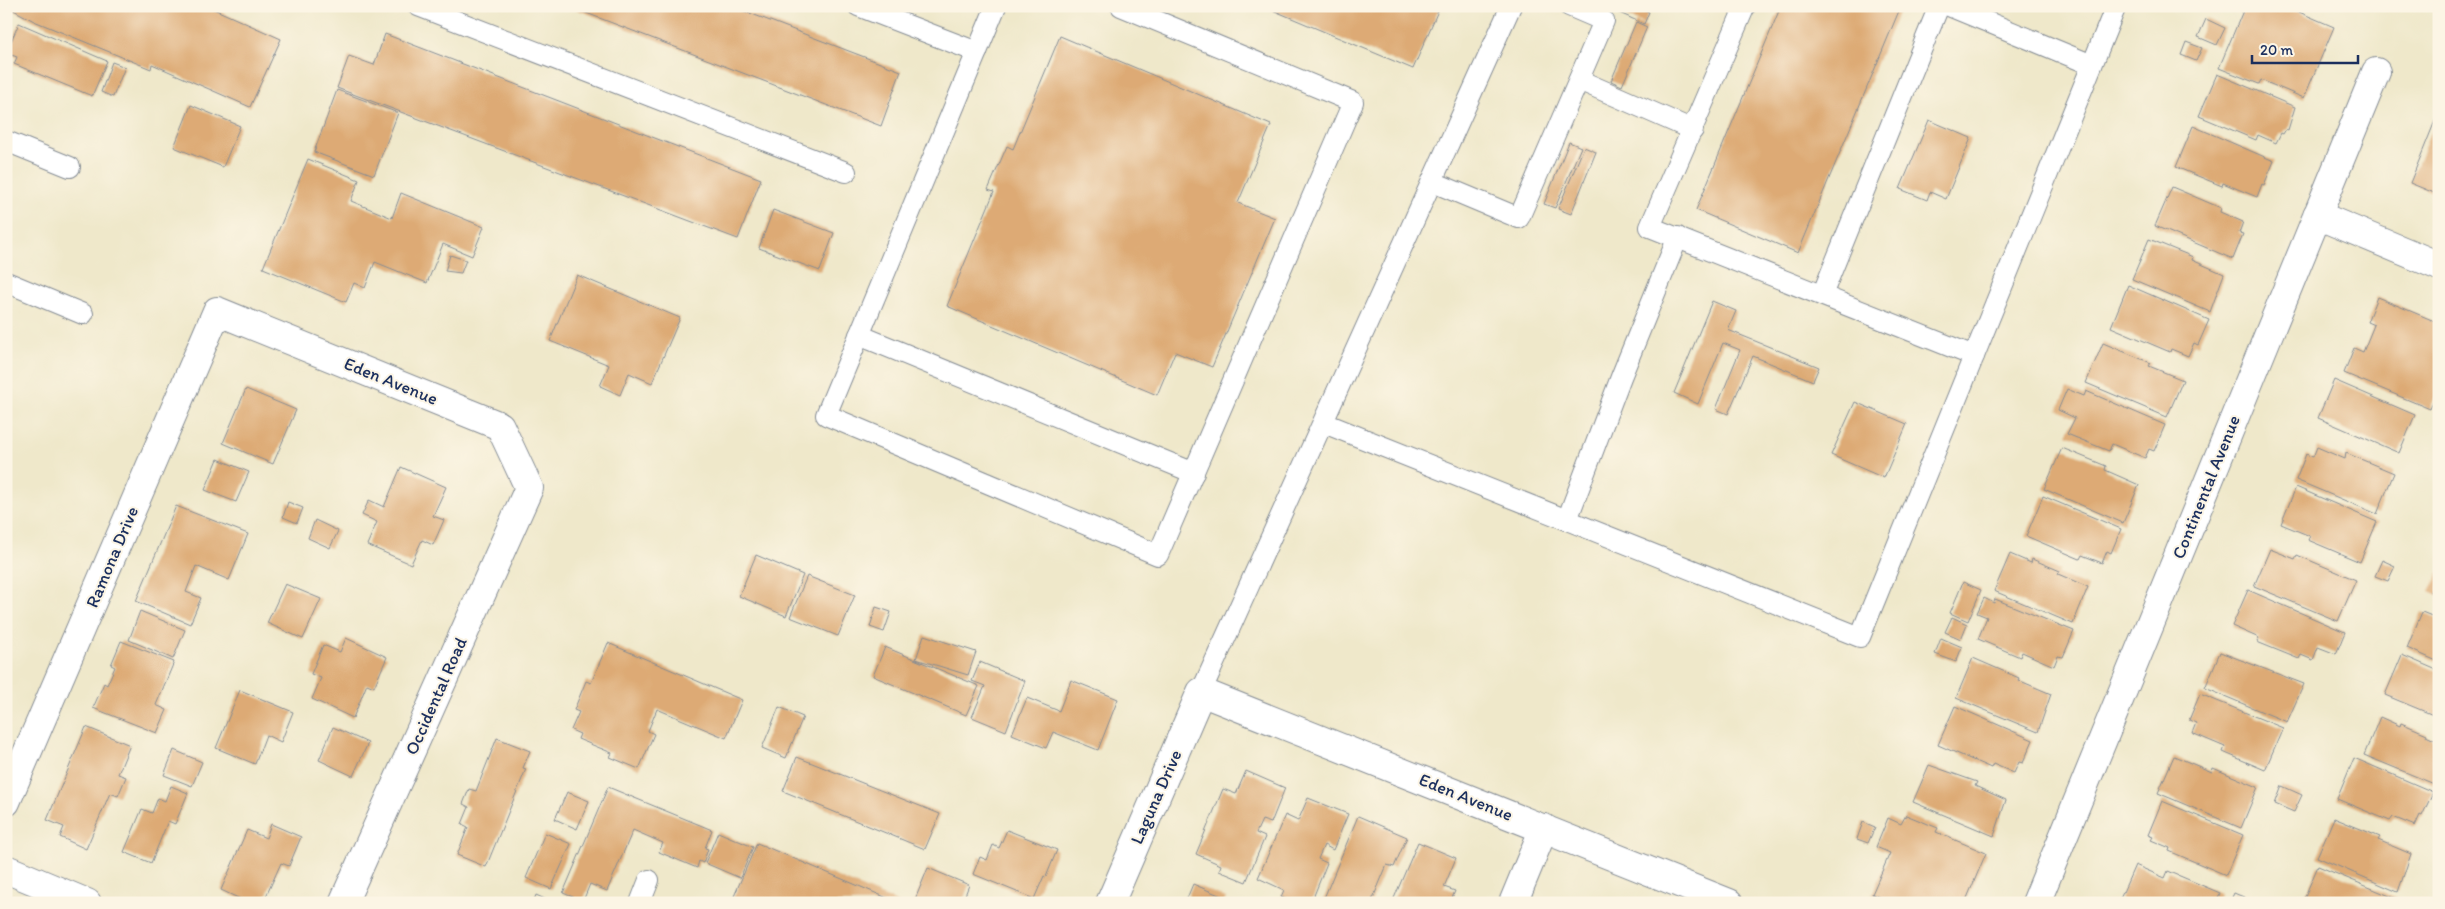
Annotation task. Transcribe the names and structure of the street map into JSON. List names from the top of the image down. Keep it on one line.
{"streets":{"street":["Eden Avenue","Continental Avenue","Ramona Drive","Occidental Road","Laguna Drive"]},"crossings":[["Eden Avenue","Ramona Drive"],["Eden Avenue","Occidental Road"],["Eden Avenue","Laguna Drive"]],"scale_bar":"20 m"}
